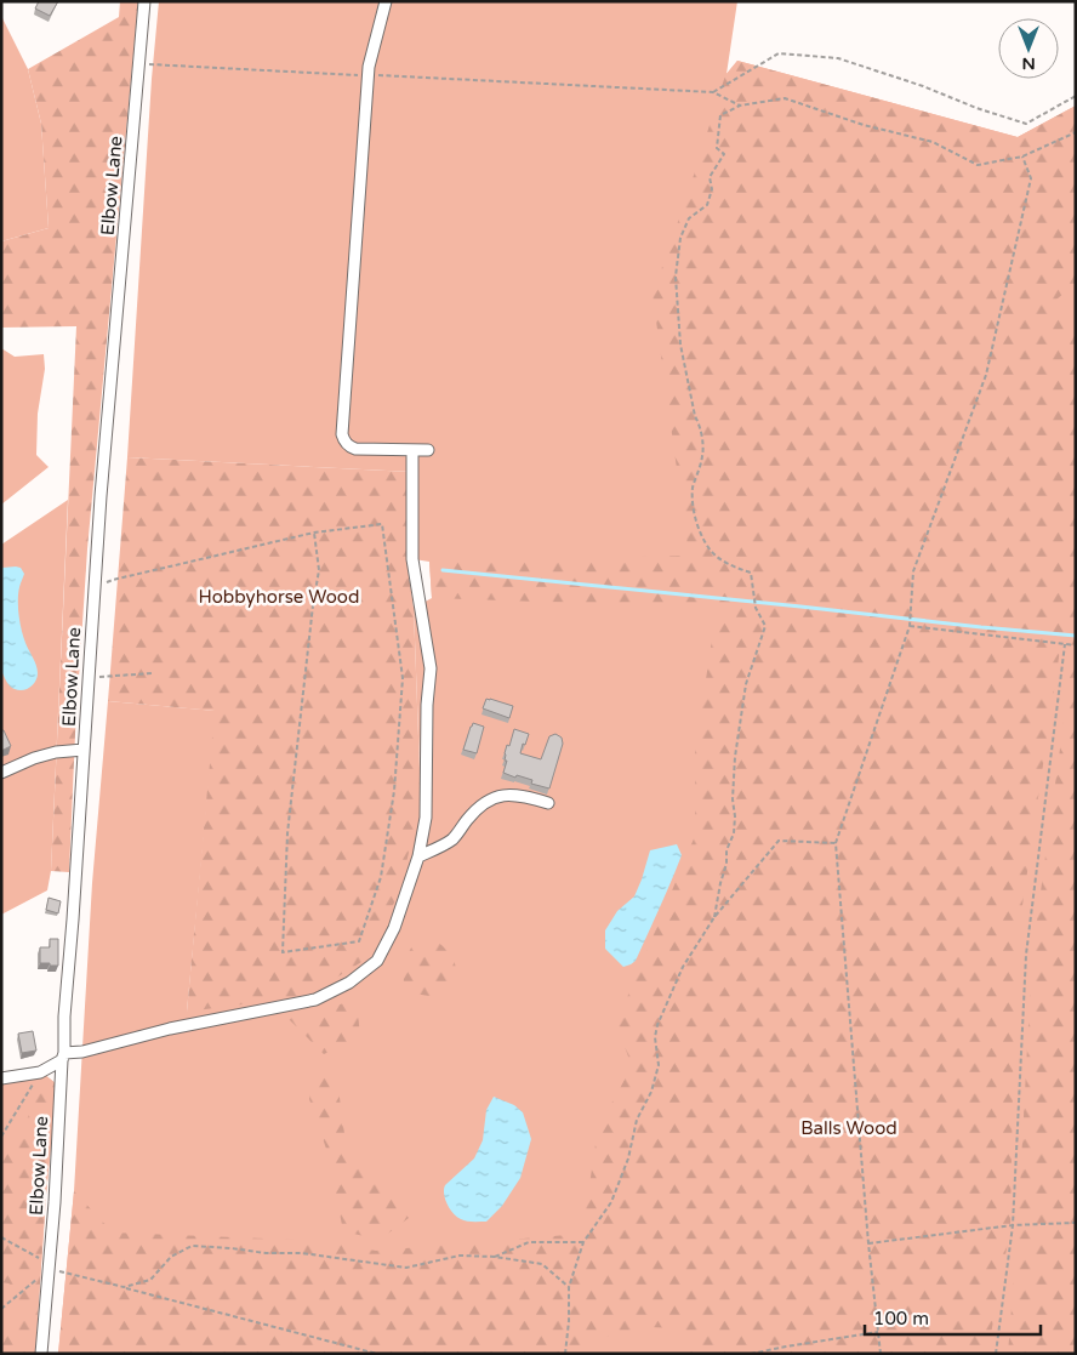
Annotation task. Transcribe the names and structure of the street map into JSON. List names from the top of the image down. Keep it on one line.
{"streets":{"lane":["Elbow Lane"]},"parks":["Hobbyhorse Wood","Balls Wood"],"scale_bar":"100 m","north":"bottom"}
